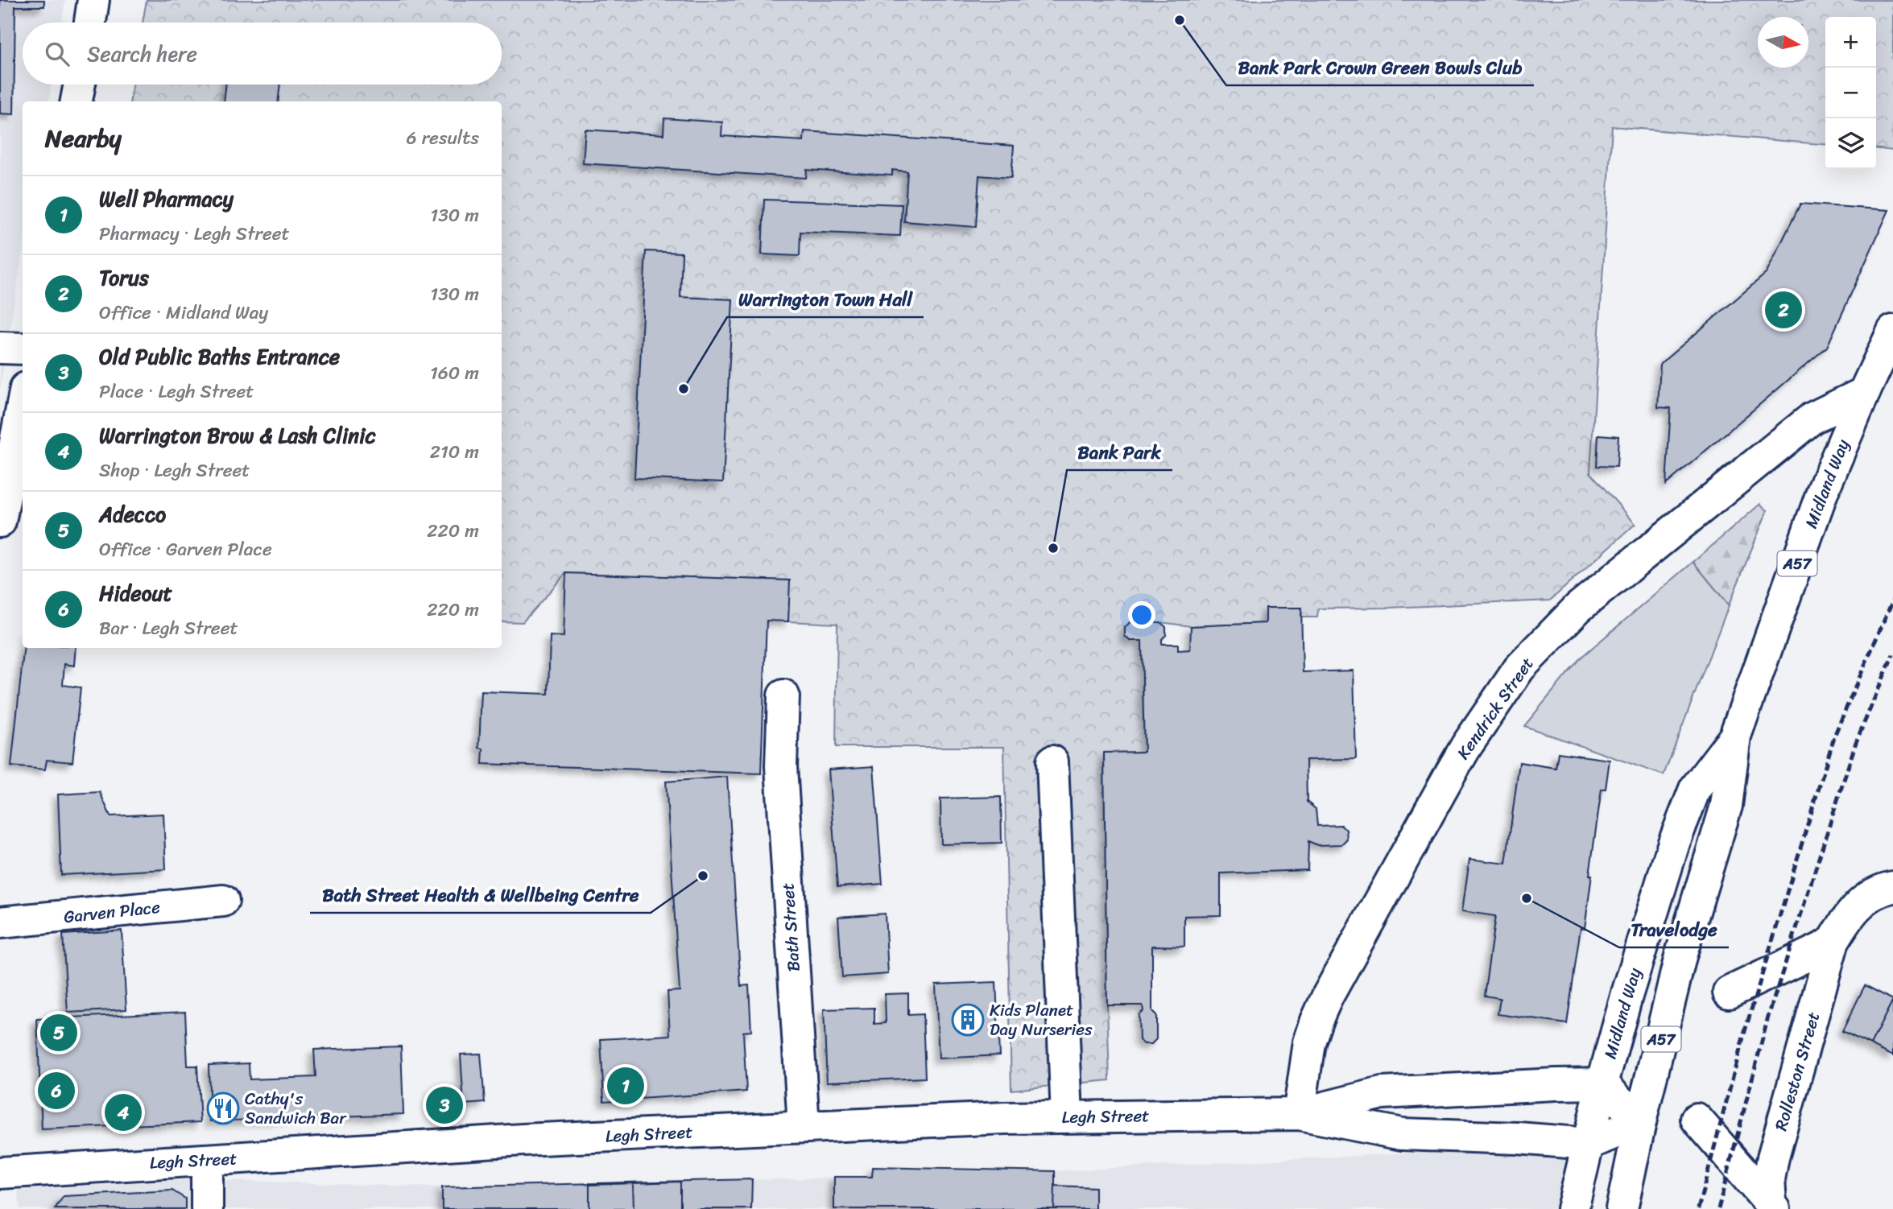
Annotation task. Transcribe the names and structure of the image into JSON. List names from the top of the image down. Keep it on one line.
{"streets":{"main road":["Midland Way","A57","Kendrick Street","Garven Place","Bath Street","Rolleston Street","Legh Street"]},"crossings":[["Midland Way","Kendrick Street"],["Midland Way","Legh Street"],["Kendrick Street","Legh Street"],["Bath Street","Legh Street"]],"places":{"other":["Bank Park Crown Green Bowls Club","Warrington Town Hall","Bank Park","Bath Street Health & Wellbeing Centre","Travelodge"],"building":["Kids Planet Day Nurseries"],"restaurant":["Cathy's Sandwich Bar"]},"north":"right","page":{"map_buttons":["+","−"],"search":"Search here","heading":["Nearby","6 results"],"list":[{"mark":"1","name":"Well Pharmacy","note":"Pharmacy · Legh Street","value":"130 m"},{"mark":"2","name":"Torus","note":"Office · Midland Way","value":"130 m"},{"mark":"3","name":"Old Public Baths Entrance","note":"Place · Legh Street","value":"160 m"},{"mark":"4","name":"Warrington Brow & Lash Clinic","note":"Shop · Legh Street","value":"210 m"},{"mark":"5","name":"Adecco","note":"Office · Garven Place","value":"220 m"},{"mark":"6","name":"Hideout","note":"Bar · Legh Street","value":"220 m"}],"pins":["2","5","1","6","3","4"]}}
